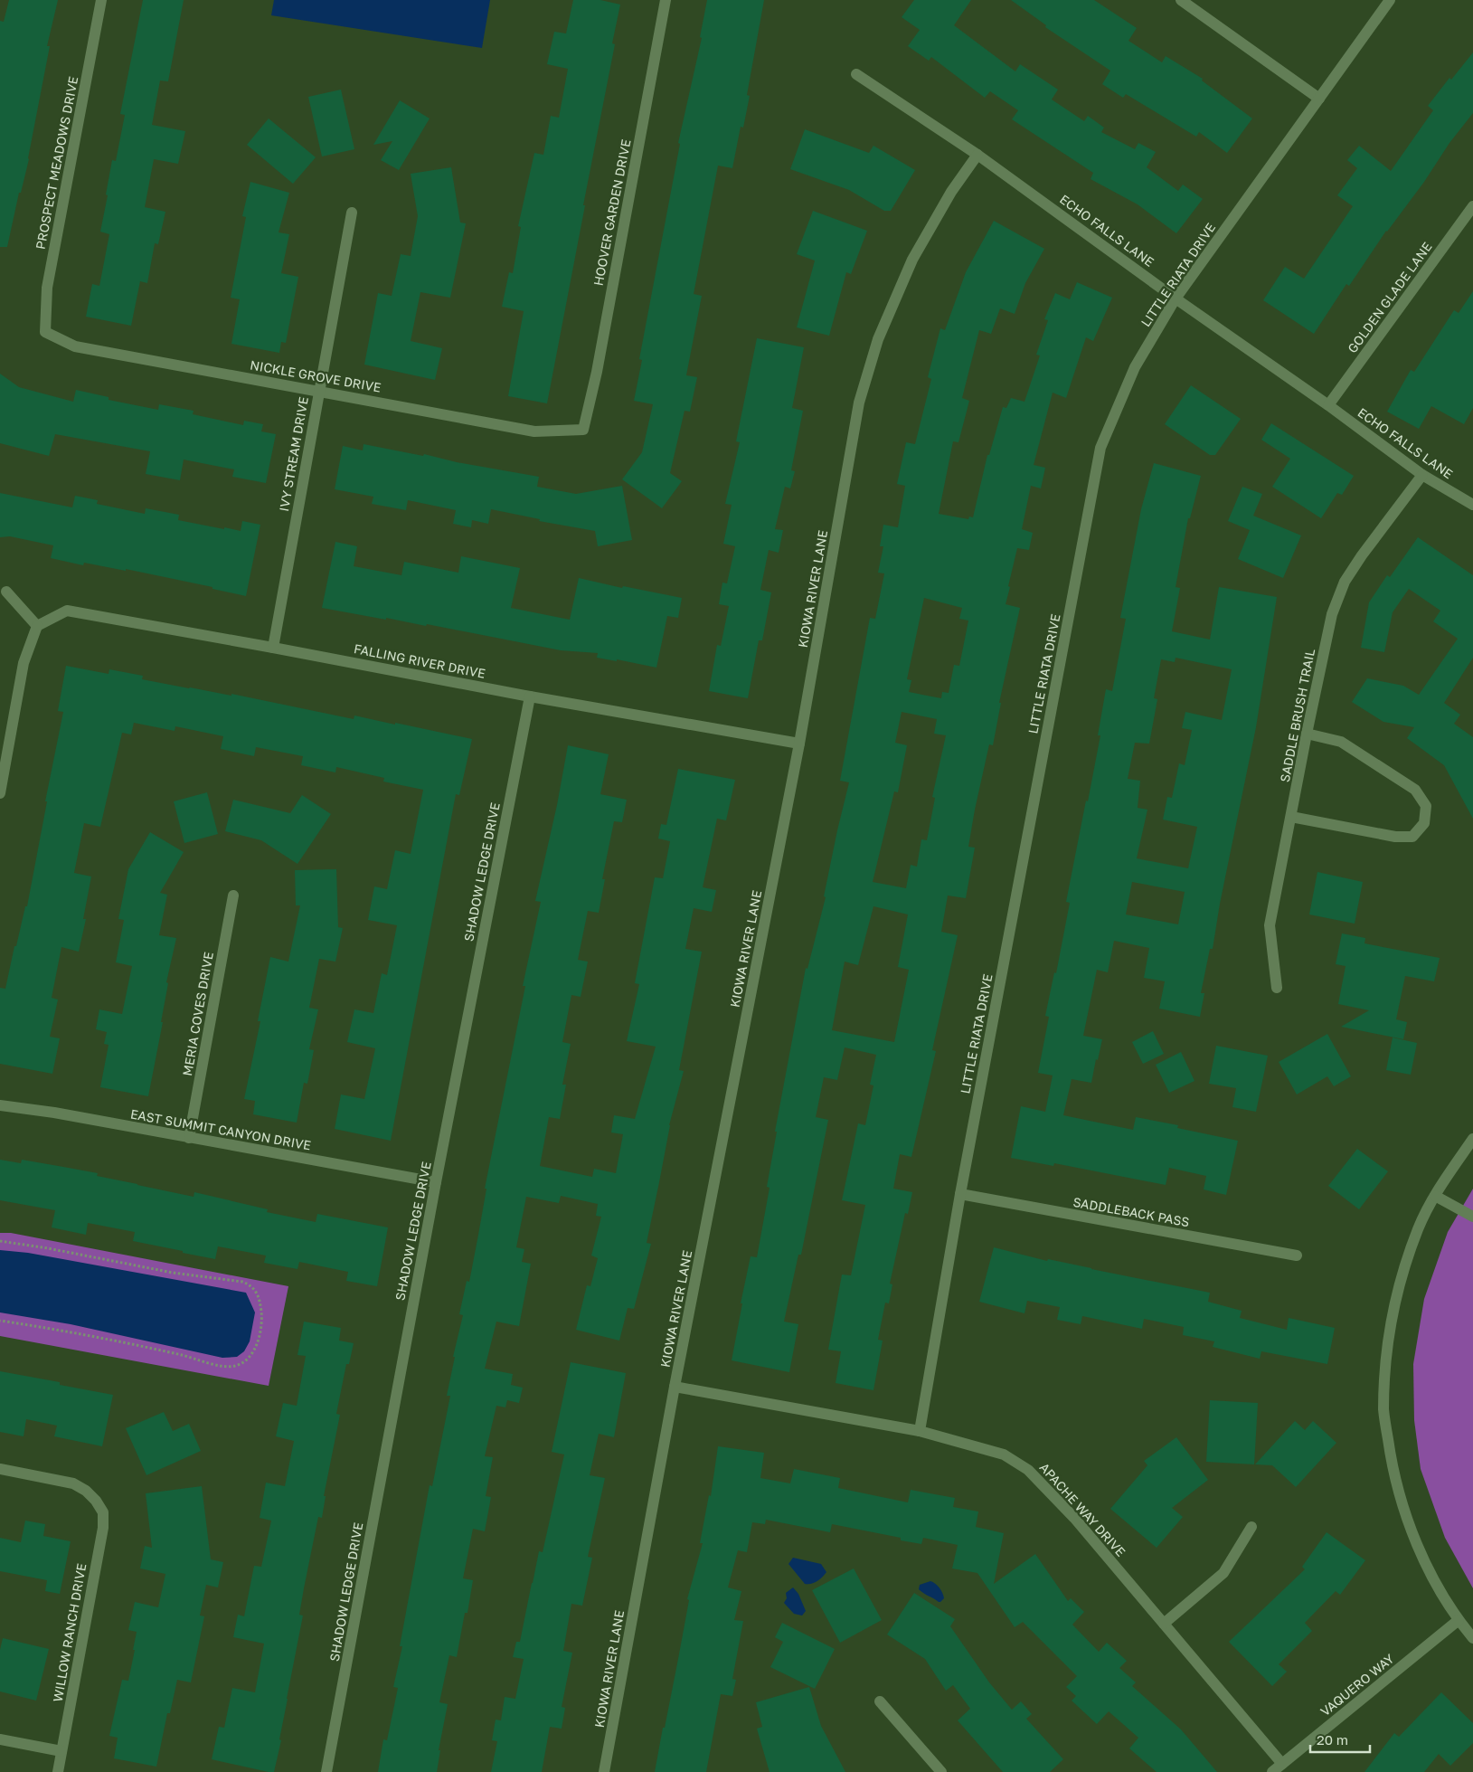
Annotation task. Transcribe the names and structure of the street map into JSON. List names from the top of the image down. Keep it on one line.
{"streets":{"street":["PROSPECT MEADOWS DRIVE","HOOVER GARDEN DRIVE","ECHO FALLS LANE","LITTLE RIATA DRIVE","GOLDEN GLADE LANE","NICKLE GROVE DRIVE","IVY STREAM DRIVE","KIOWA RIVER LANE","FALLING RIVER DRIVE","SADDLE BRUSH TRAIL","SHADOW LEDGE DRIVE","MERIA COVES DRIVE","EAST SUMMIT CANYON DRIVE","SADDLEBACK PASS","APACHE WAY DRIVE","WILLOW RANCH DRIVE","VAQUERO WAY"]},"crossings":[["PROSPECT MEADOWS DRIVE","NICKLE GROVE DRIVE"],["HOOVER GARDEN DRIVE","NICKLE GROVE DRIVE"],["ECHO FALLS LANE","LITTLE RIATA DRIVE"],["ECHO FALLS LANE","GOLDEN GLADE LANE"],["ECHO FALLS LANE","KIOWA RIVER LANE"],["ECHO FALLS LANE","SADDLE BRUSH TRAIL"],["LITTLE RIATA DRIVE","SADDLEBACK PASS"],["LITTLE RIATA DRIVE","APACHE WAY DRIVE"],["NICKLE GROVE DRIVE","IVY STREAM DRIVE"],["IVY STREAM DRIVE","FALLING RIVER DRIVE"],["KIOWA RIVER LANE","FALLING RIVER DRIVE"],["KIOWA RIVER LANE","APACHE WAY DRIVE"],["FALLING RIVER DRIVE","SHADOW LEDGE DRIVE"],["SHADOW LEDGE DRIVE","EAST SUMMIT CANYON DRIVE"],["MERIA COVES DRIVE","EAST SUMMIT CANYON DRIVE"],["APACHE WAY DRIVE","VAQUERO WAY"]],"scale_bar":"20 m"}
